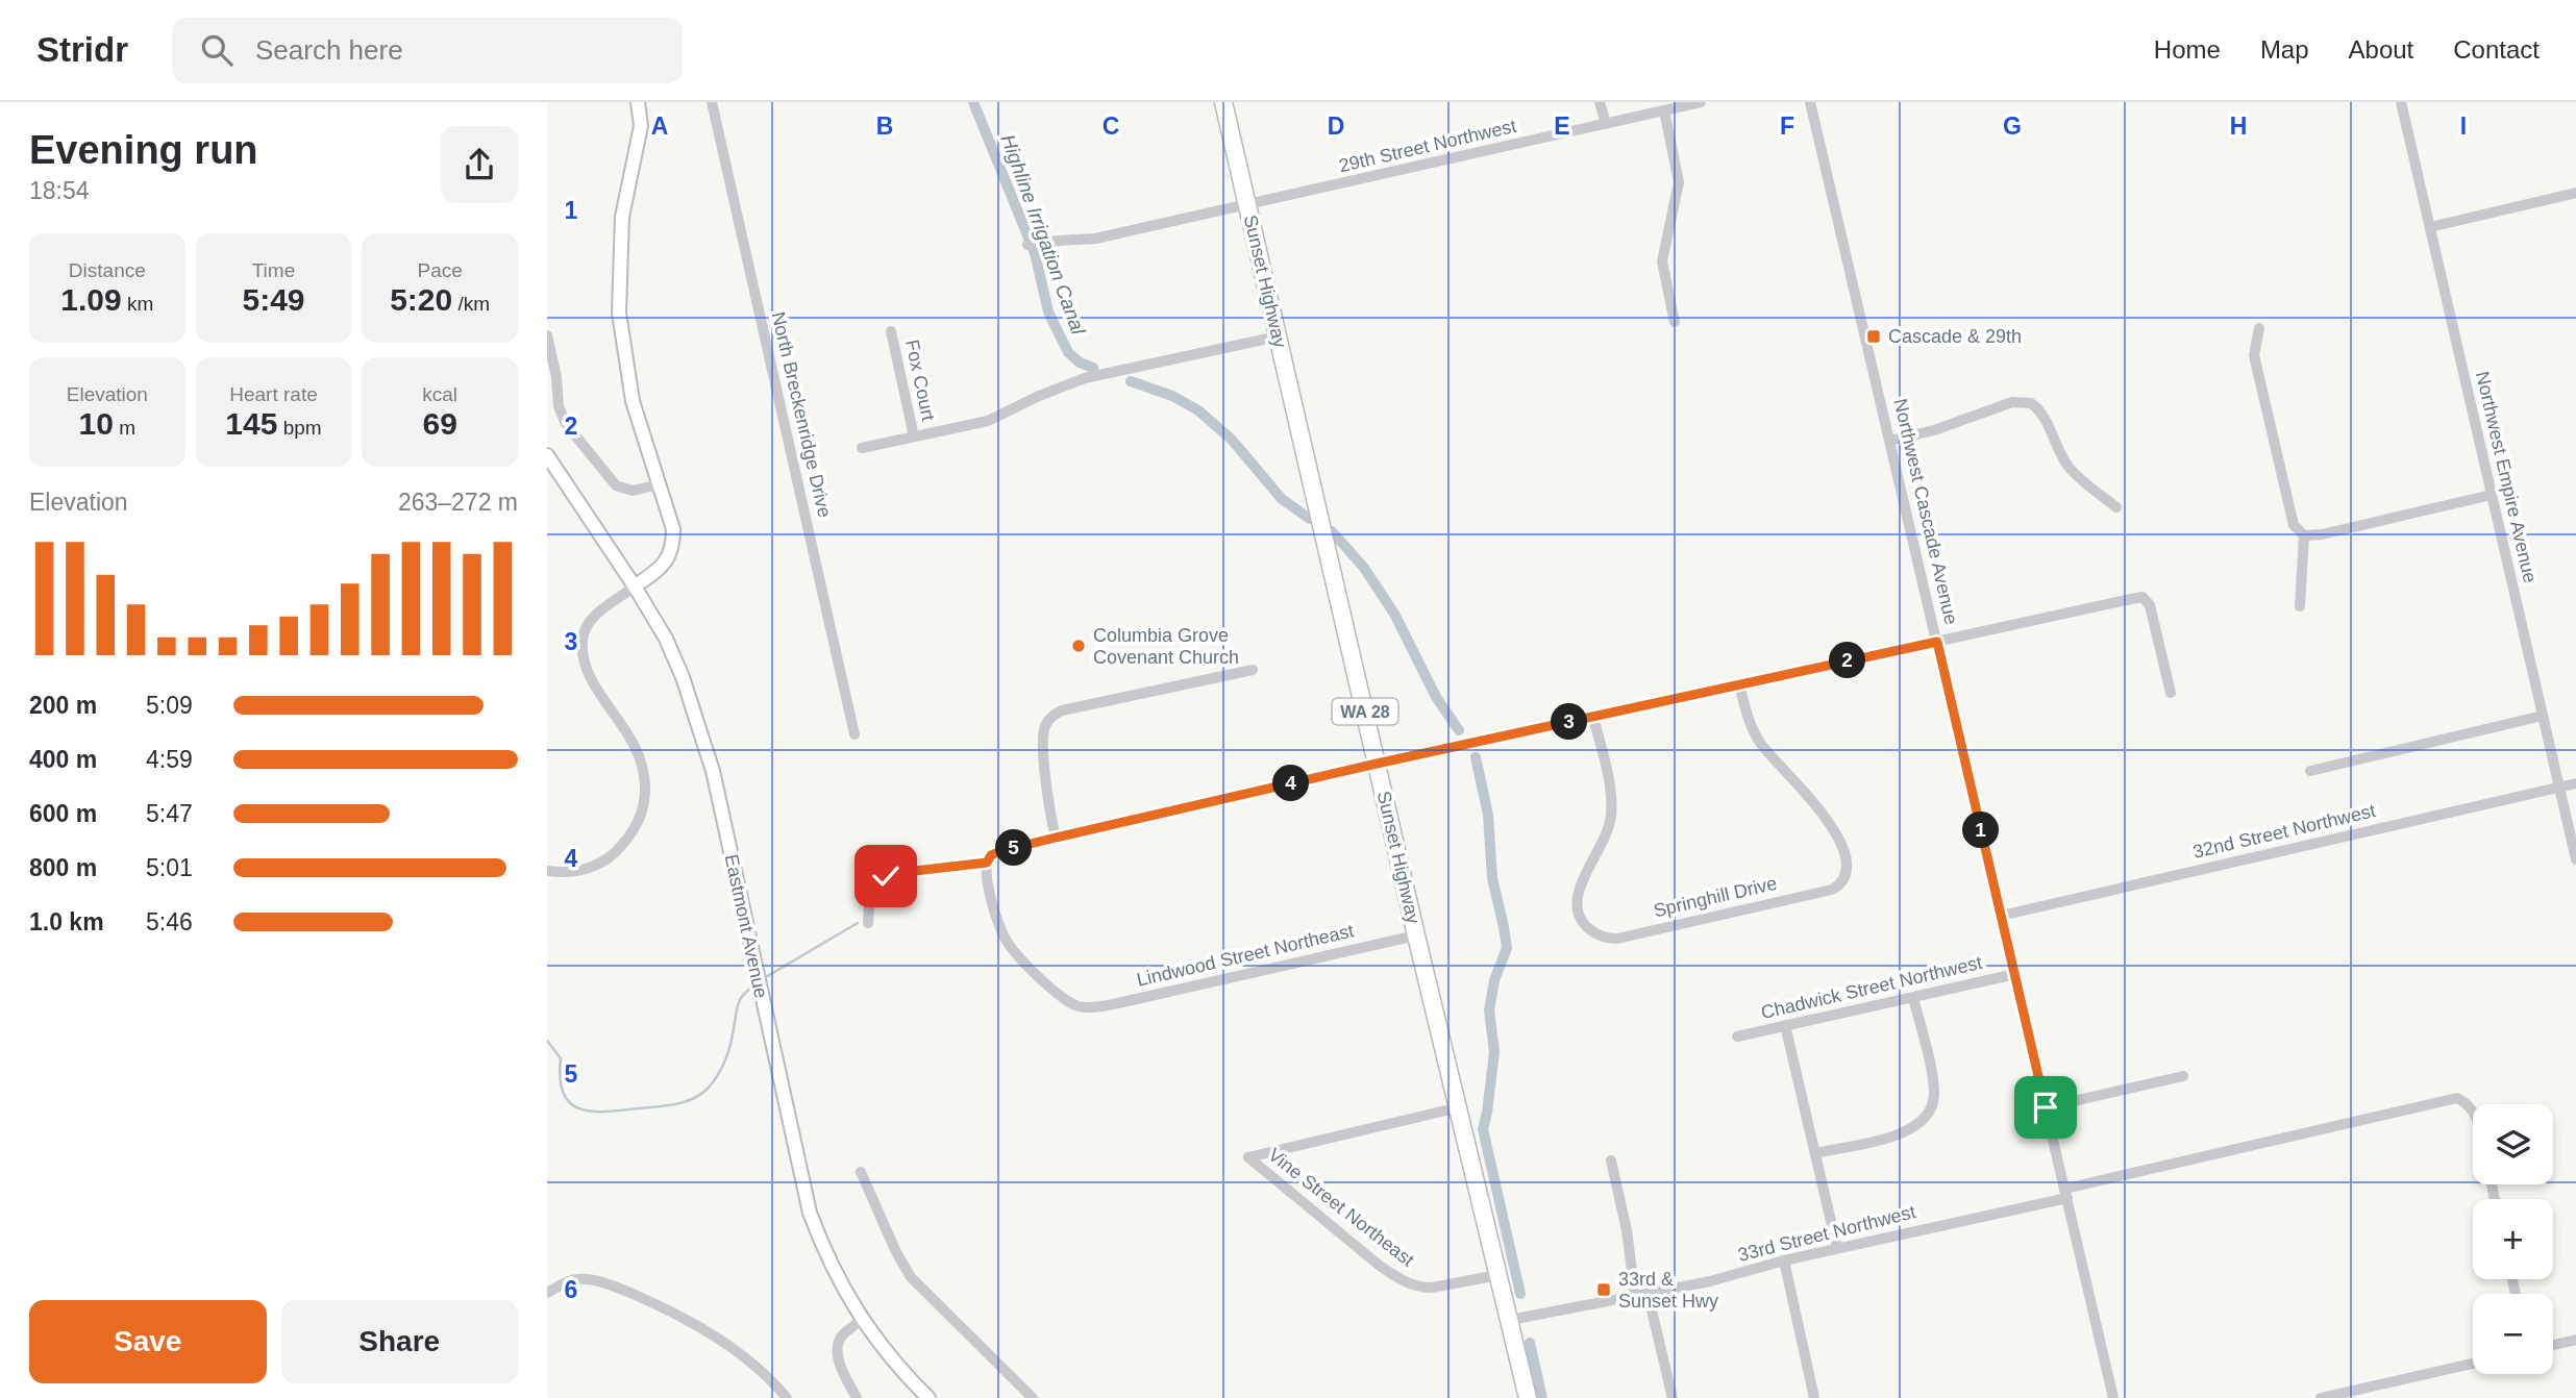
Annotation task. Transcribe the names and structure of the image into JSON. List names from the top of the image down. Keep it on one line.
{"streets":{"highway":["Sunset Highway","WA 28"],"main road":["Eastmont Avenue"],"street":["29th Street Northwest","Fox Court","North Breckenridge Drive","Northwest Empire Avenue","Northwest Cascade Avenue","32nd Street Northwest","Springhill Drive","Lindwood Street Northeast","Chadwick Street Northwest","Vine Street Northeast","33rd Street Northwest"]},"crossings":[["29th Street Northwest","Sunset Highway"],["Sunset Highway","Lindwood Street Northeast"],["Sunset Highway","Vine Street Northeast"],["Sunset Highway","33rd Street Northwest"],["Northwest Empire Avenue","32nd Street Northwest"],["Northwest Cascade Avenue","32nd Street Northwest"],["Northwest Cascade Avenue","Chadwick Street Northwest"],["Northwest Cascade Avenue","33rd Street Northwest"]],"water":["Highline Irrigation Canal"],"places":{"transit":["Cascade & 29th","33rd & Sunset Hwy"],"other":["Columbia Grove Covenant Church"]},"page":{"header":"Stridr","search":"Search here","nav":["Home","Map","About","Contact"],"heading":["Evening run","18:54"],"stats":[["Distance","1.09 km"],["Time","5:49"],["Pace","5:20 /km"],["Elevation","10 m"],["Heart rate","145 bpm"],["kcal","69"]],"chart":["Elevation","263–272 m"],"pins":["2","3","4","1","5"],"list":[{"name":"200 m","note":"5:09"},{"name":"400 m","note":"4:59"},{"name":"600 m","note":"5:47"},{"name":"800 m","note":"5:01"},{"name":"1.0 km","note":"5:46"}],"map_buttons":["+","−"],"buttons":["Save","Share"]},"grid":{"columns":["A","B","C","D","E","F","G","H","I"],"rows":["1","2","3","4","5","6"]}}
